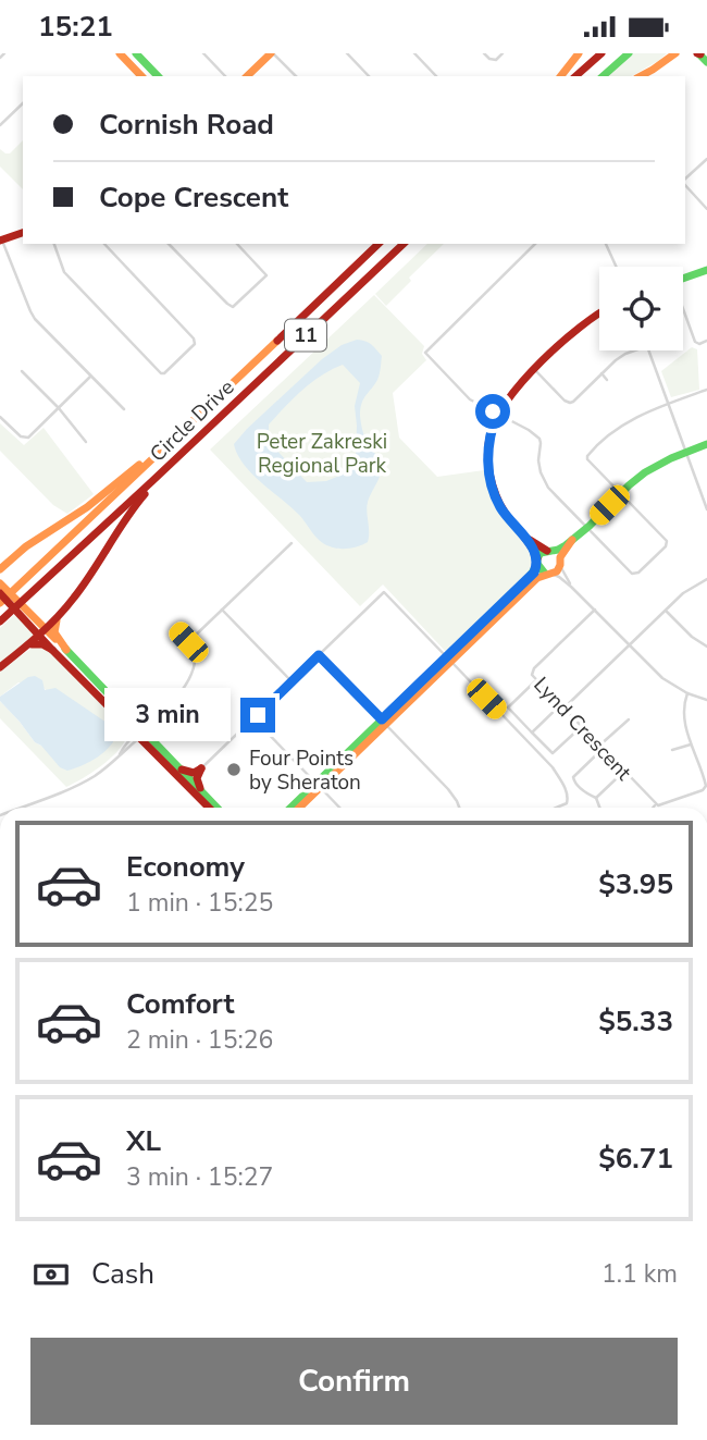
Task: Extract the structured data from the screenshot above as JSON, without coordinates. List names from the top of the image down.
{
  "streets": {
    "main road": ["11", "Circle Drive"],
    "street": ["Lynd Crescent"]
  },
  "parks": ["Peter Zakreski Regional Park"],
  "places": ["Four Points by Sheraton"],
  "page": {
    "status": "15:21",
    "banner": ["Cornish Road", "Cope Crescent"],
    "bubble": "3 min",
    "list": [
      {
        "name": "Economy",
        "note": "1 min · 15:25",
        "value": "$3.95"
      },
      {
        "name": "Comfort",
        "note": "2 min · 15:26",
        "value": "$5.33"
      },
      {
        "name": "XL",
        "note": "3 min · 15:27",
        "value": "$6.71"
      }
    ],
    "pay": ["Cash", "1.1 km"],
    "buttons": "Confirm"
  }
}
